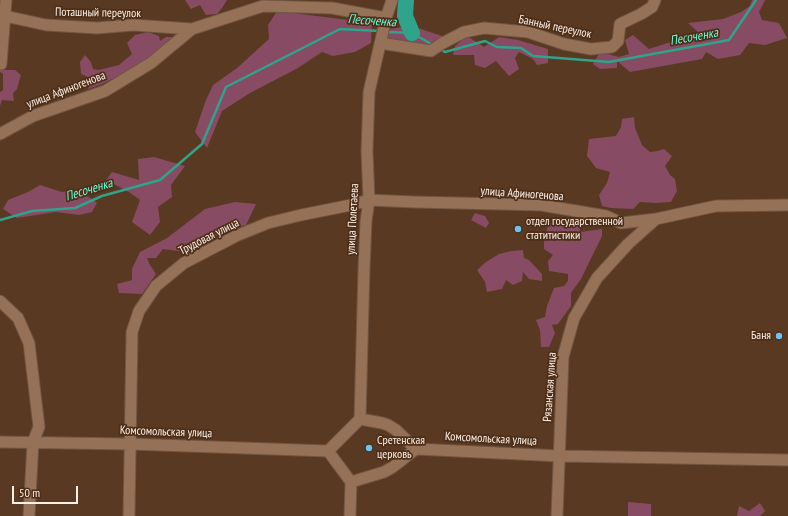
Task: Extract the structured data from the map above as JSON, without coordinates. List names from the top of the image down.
{
  "streets": {
    "street": [
      "Поташный переулок",
      "Банный переулок",
      "улица Афиногенова",
      "улица Полетаева",
      "Трудовая улица",
      "Рязанская улица",
      "Комсомольская улица"
    ]
  },
  "crossings": [
    ["Поташный переулок", "улица Афиногенова"],
    ["Банный переулок", "улица Полетаева"],
    ["улица Афиногенова", "улица Полетаева"],
    ["улица Афиногенова", "Трудовая улица"],
    ["улица Афиногенова", "Рязанская улица"],
    ["улица Полетаева", "Трудовая улица"],
    ["Трудовая улица", "Комсомольская улица"],
    ["Рязанская улица", "Комсомольская улица"]
  ],
  "water": ["Песоченка"],
  "places": ["отдел государственной статитистики", "Баня", "Сретенская церковь"],
  "scale_bar": "50 m"
}
